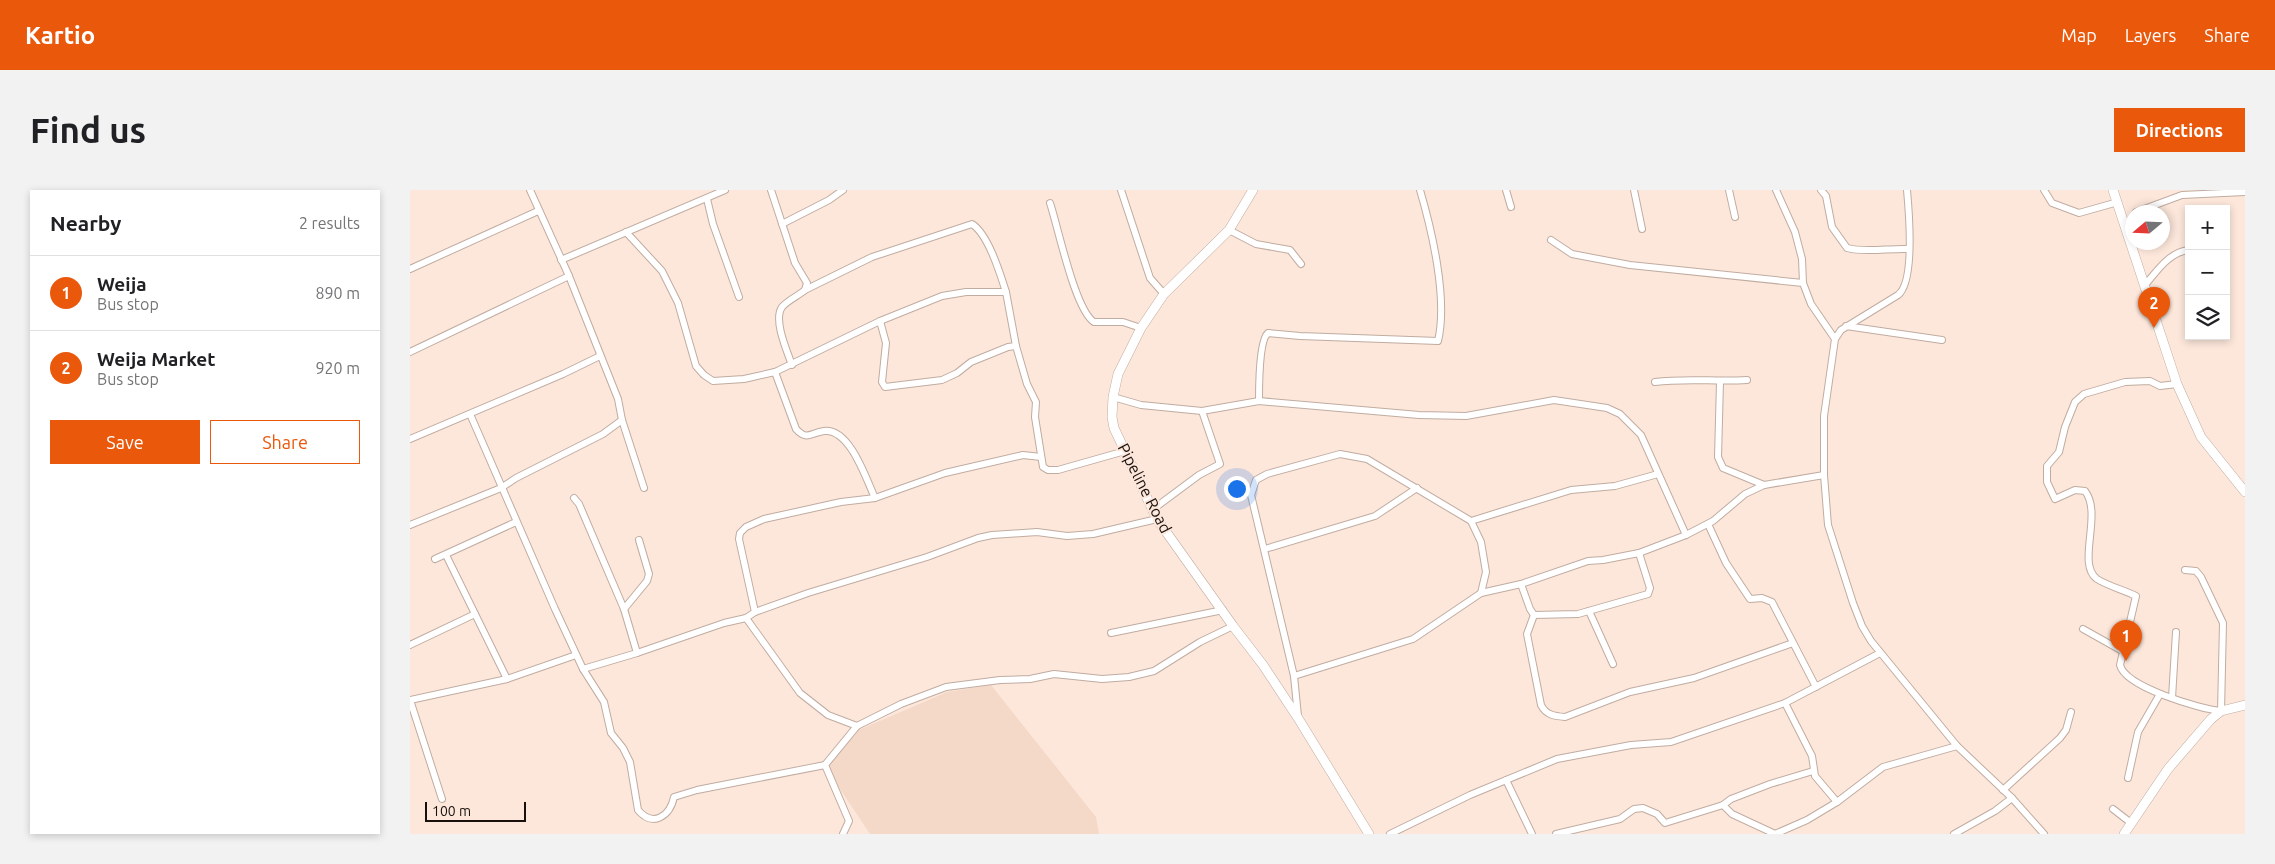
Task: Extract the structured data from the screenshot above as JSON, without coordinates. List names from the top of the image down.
{
  "streets": {
    "street": ["Pipeline Road"]
  },
  "scale_bar": "100 m",
  "north": "left",
  "page": {
    "header": "Kartio",
    "nav": ["Map", "Layers", "Share"],
    "buttons": [
      "Directions",
      ["Save", "Share"]
    ],
    "title": "Find us",
    "heading": ["Nearby", "2 results"],
    "map_buttons": ["+", "−"],
    "list": [
      {
        "mark": "1",
        "name": "Weija",
        "note": "Bus stop",
        "value": "890 m"
      },
      {
        "mark": "2",
        "name": "Weija Market",
        "note": "Bus stop",
        "value": "920 m"
      }
    ],
    "pins": ["2", "1"],
    "scale": "100 m"
  }
}
